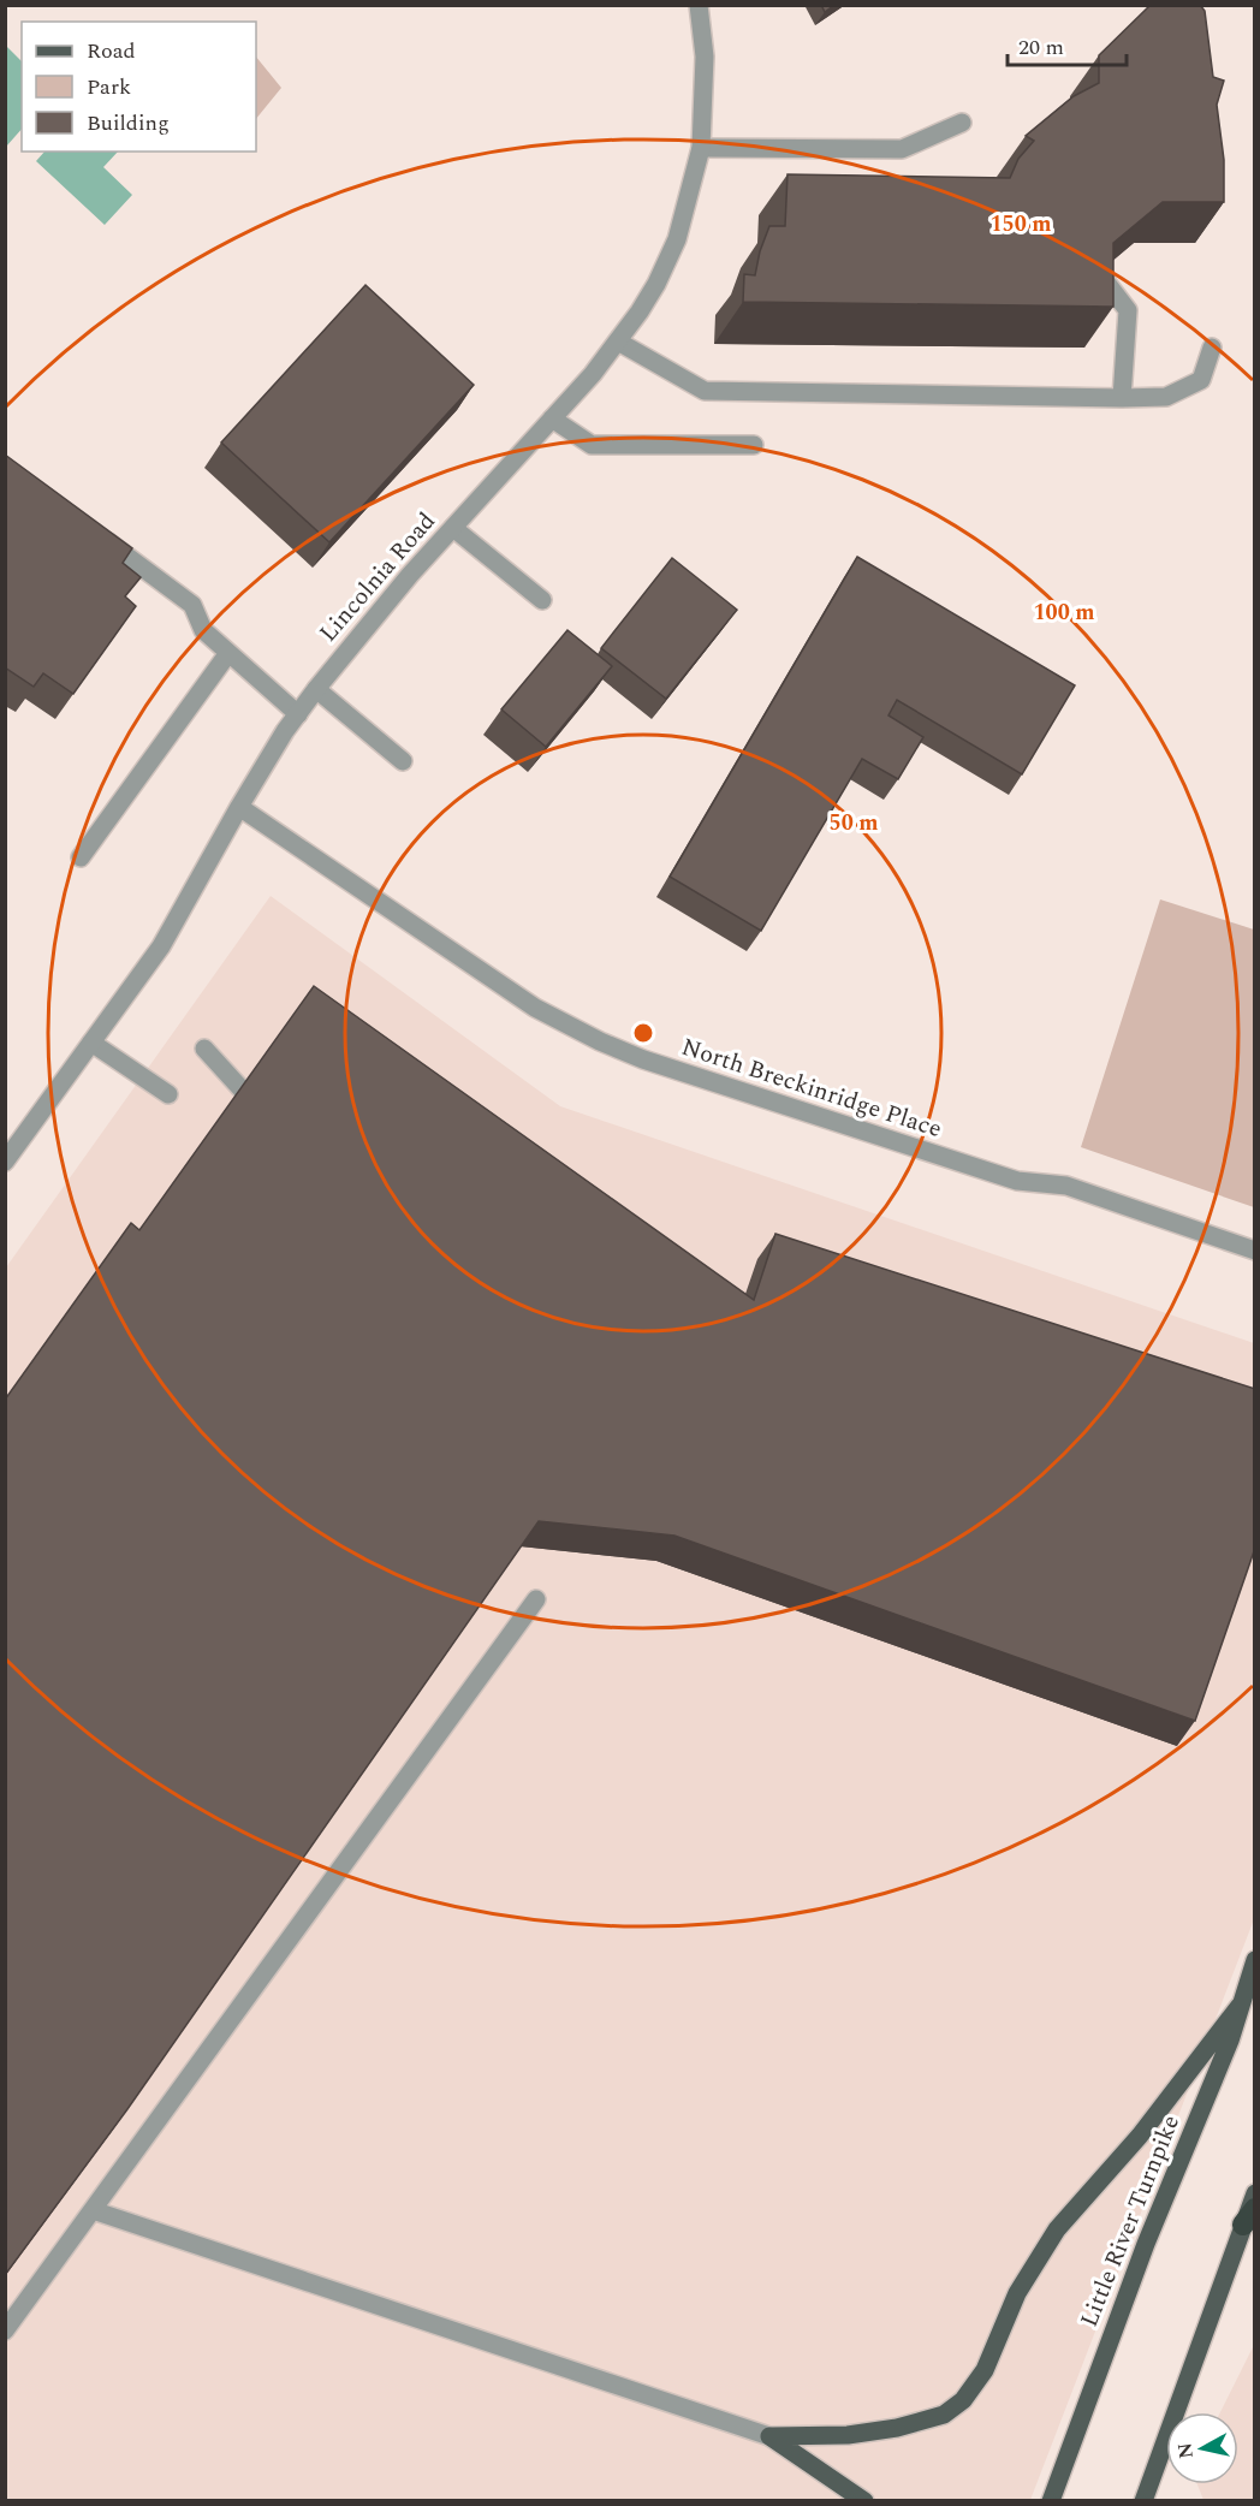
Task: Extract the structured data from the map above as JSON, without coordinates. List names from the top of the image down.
{
  "streets": {
    "main road": ["Little River Turnpike"],
    "street": ["Lincolnia Road", "North Breckinridge Place"]
  },
  "crossings": [
    ["Lincolnia Road", "North Breckinridge Place"]
  ],
  "legend": ["Road", "Park", "Building"],
  "scale_bar": "20 m",
  "north": "left",
  "rings": ["150 m", "100 m", "50 m"]
}
